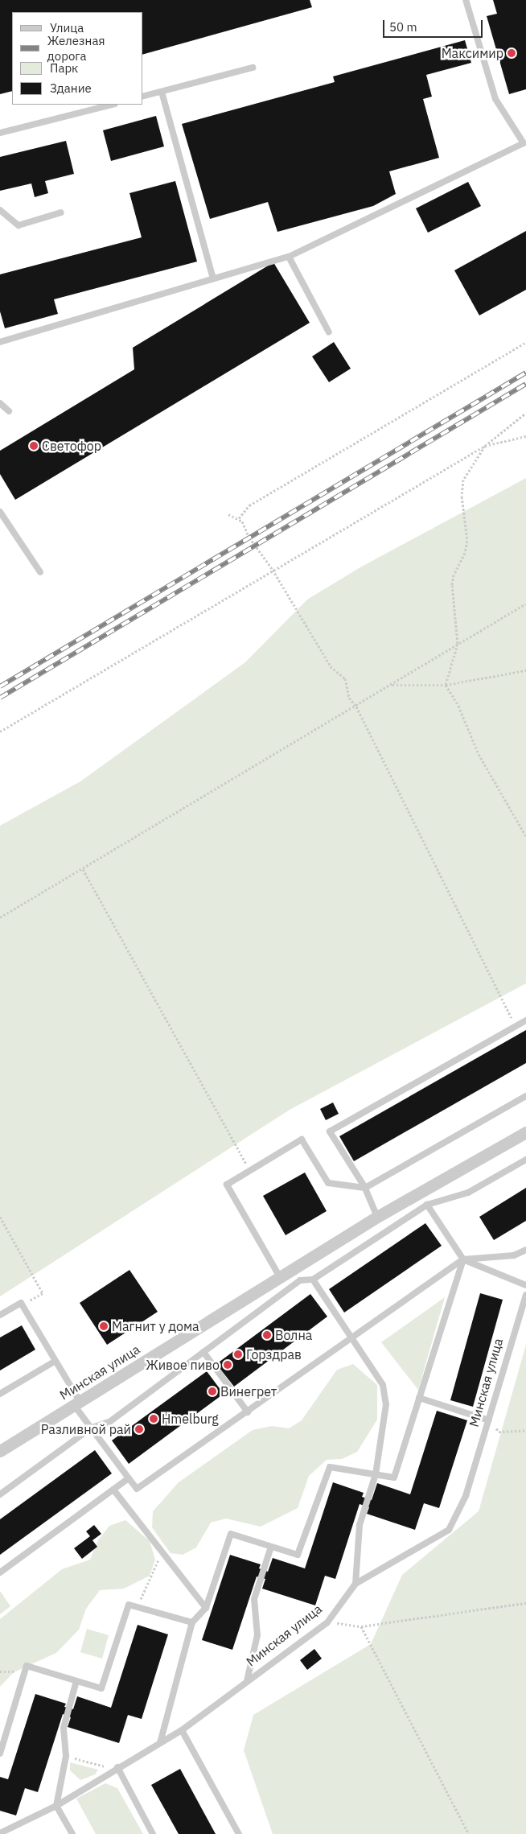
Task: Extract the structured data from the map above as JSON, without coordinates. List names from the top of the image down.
{
  "streets": {
    "street": ["Минская улица"]
  },
  "places": [
    "Максимир",
    "Светофор",
    "Магнит у дома",
    "Волна",
    "Горздрав",
    "Живое пиво",
    "Винегрет",
    "Hmelburg",
    "Разливной рай"
  ],
  "legend": [
    "Улица",
    "Железная дорога",
    "Парк",
    "Здание"
  ],
  "scale_bar": "50 m"
}
